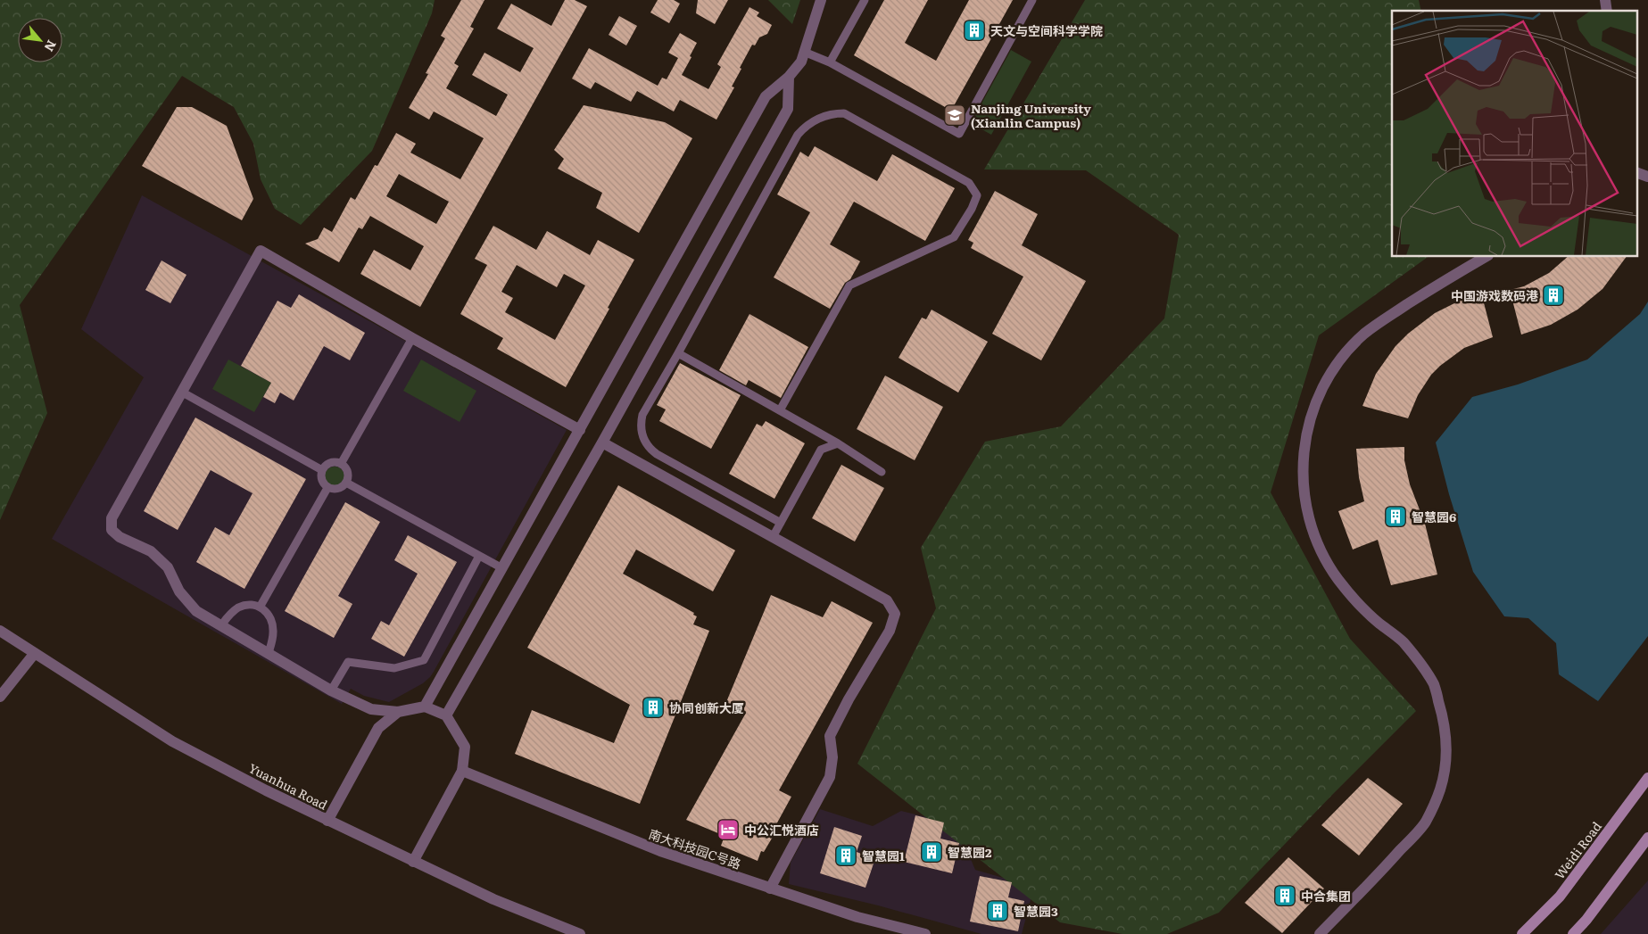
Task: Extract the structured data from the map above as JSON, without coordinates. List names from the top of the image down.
{
  "streets": {
    "main road": ["Weidi Road"],
    "street": ["Yuanhua Road", "南大科技园C号路"]
  },
  "places": {
    "building": [
      "天文与空间科学学院",
      "中国游戏数码港",
      "智慧园6",
      "协同创新大厦",
      "智慧园2",
      "智慧园1",
      "中合集团",
      "智慧园3"
    ],
    "school or university": ["Nanjing University (Xianlin Campus)"],
    "hotel": ["中公汇悦酒店"]
  },
  "north": "bottom right"
}
